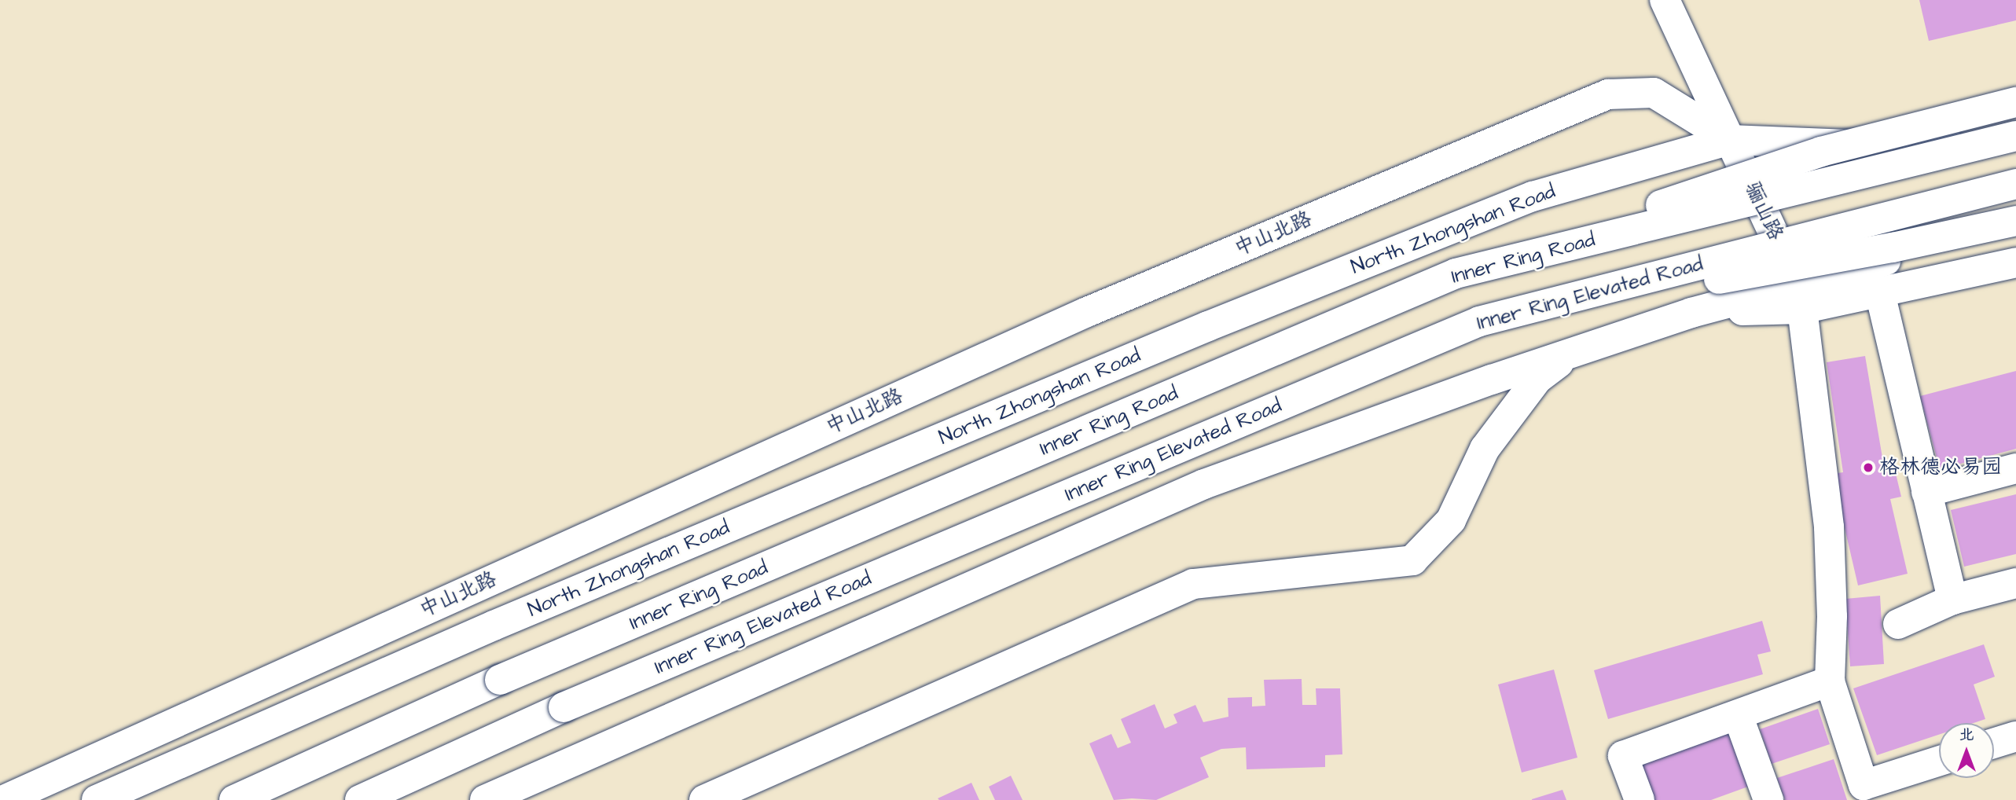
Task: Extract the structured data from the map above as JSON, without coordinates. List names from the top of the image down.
{
  "streets": {
    "main road": [
      "骊山路",
      "North Zhongshan Road",
      "中山北路",
      "Inner Ring Road",
      "Inner Ring Elevated Road"
    ]
  },
  "crossings": [
    ["骊山路", "North Zhongshan Road"],
    ["骊山路", "中山北路"],
    ["North Zhongshan Road", "中山北路"]
  ],
  "places": ["格林德必易园"],
  "north": "top"
}
